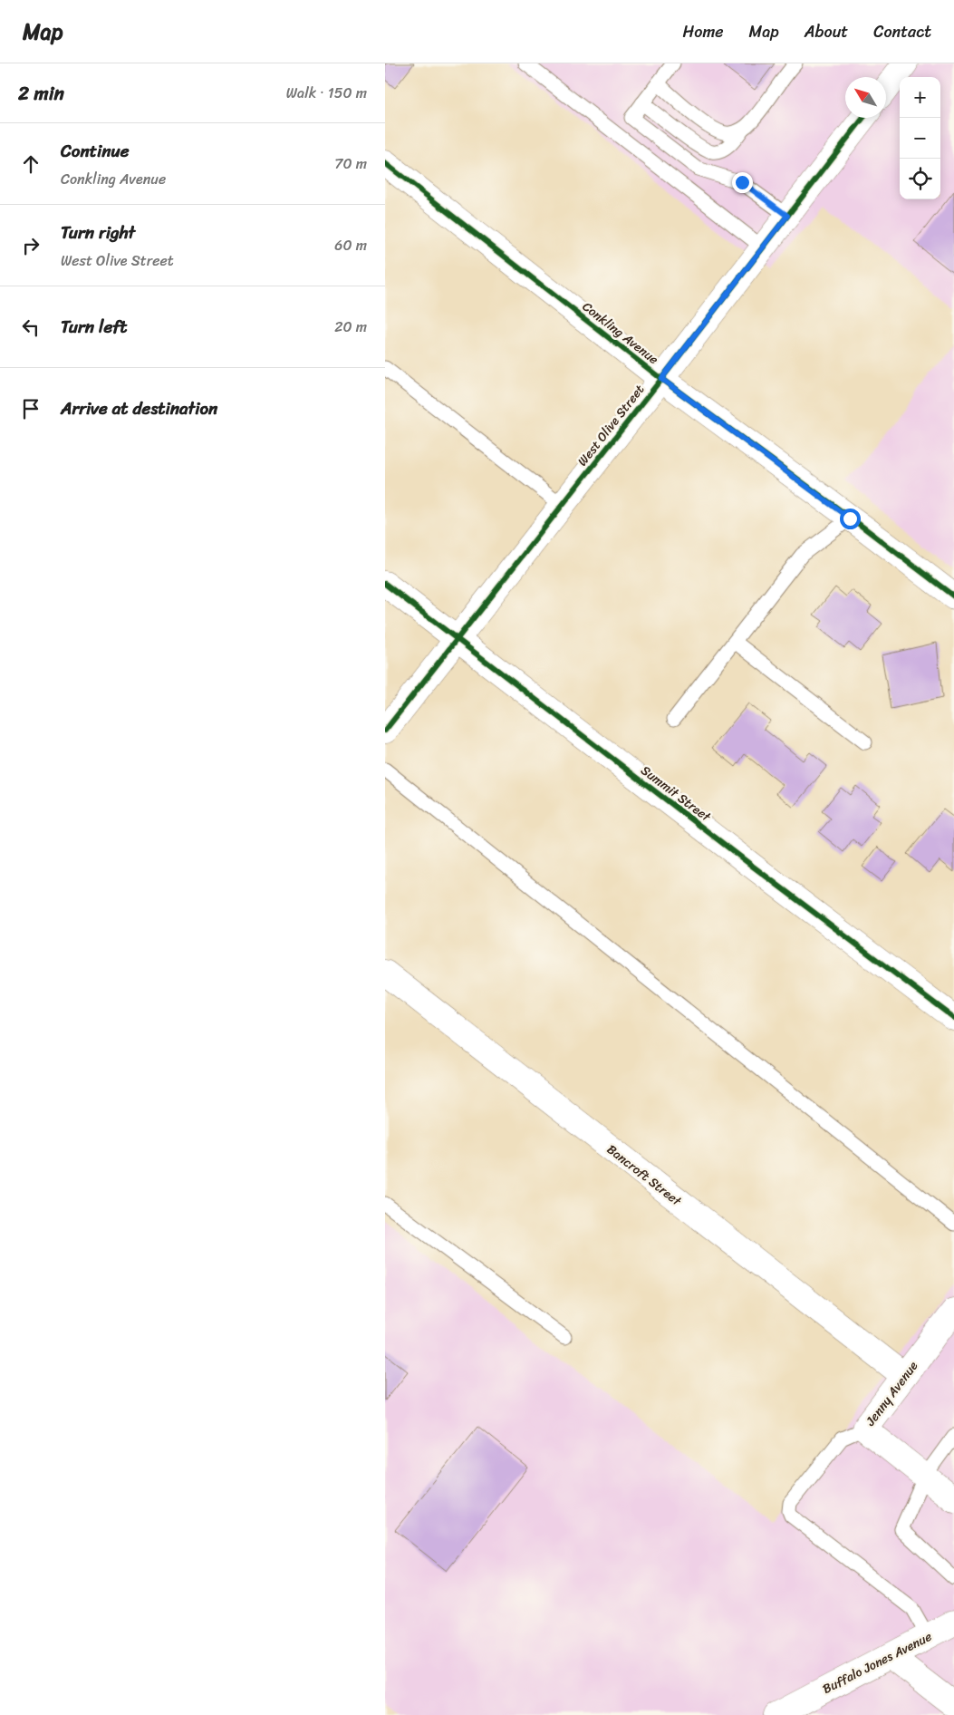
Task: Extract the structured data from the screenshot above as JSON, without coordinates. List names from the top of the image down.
{
  "streets": {
    "street": [
      "Conkling Avenue",
      "West Olive Street",
      "Summit Street",
      "Bancroft Street",
      "Jenny Avenue",
      "Buffalo Jones Avenue"
    ]
  },
  "crossings": [
    ["Conkling Avenue", "West Olive Street"],
    ["West Olive Street", "Summit Street"],
    ["Bancroft Street", "Jenny Avenue"]
  ],
  "north": "top left",
  "page": {
    "header": "Map",
    "nav": [
      "Home",
      "Map",
      "About",
      "Contact"
    ],
    "heading": ["2 min", "Walk · 150 m"],
    "map_buttons": ["+", "−"],
    "list": [
      ["Continue", "Conkling Avenue", "70 m"],
      ["Turn right", "West Olive Street", "60 m"],
      ["Turn left", "20 m"],
      "Arrive at destination"
    ]
  }
}
